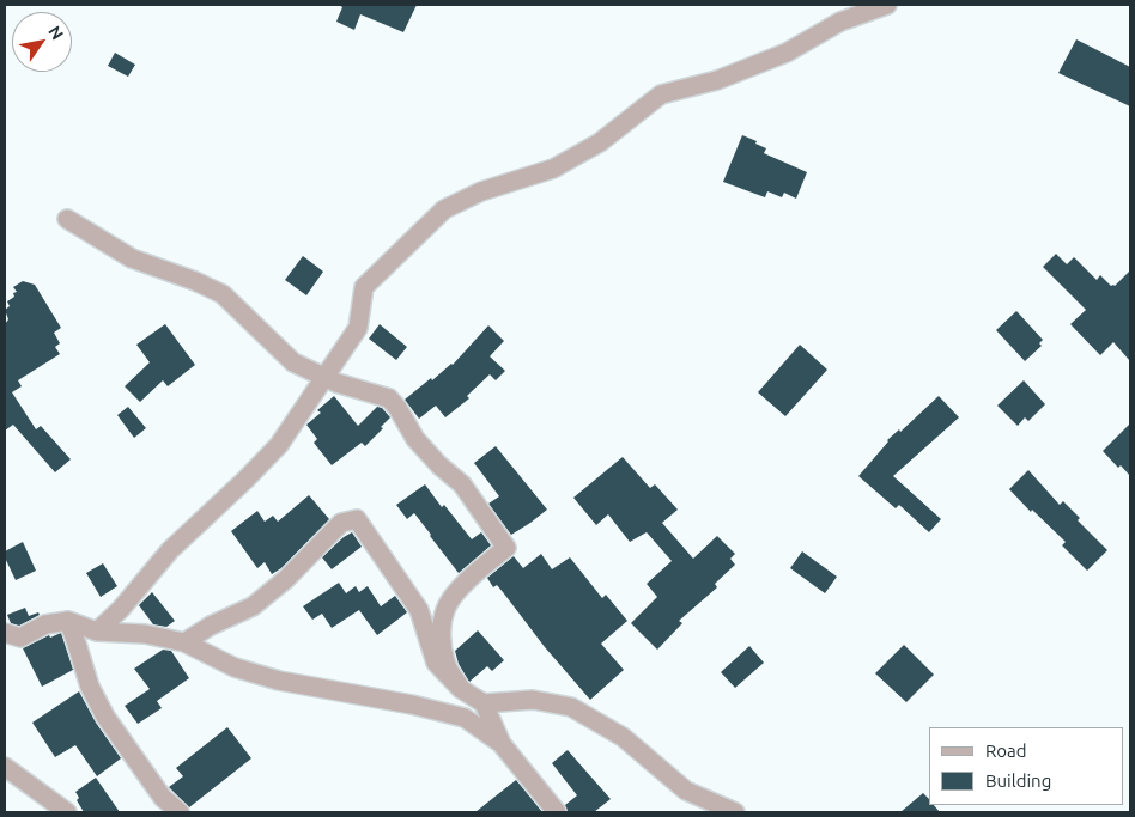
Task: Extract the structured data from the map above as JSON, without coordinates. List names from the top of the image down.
{
  "legend": ["Road", "Building"],
  "north": "top right"
}
